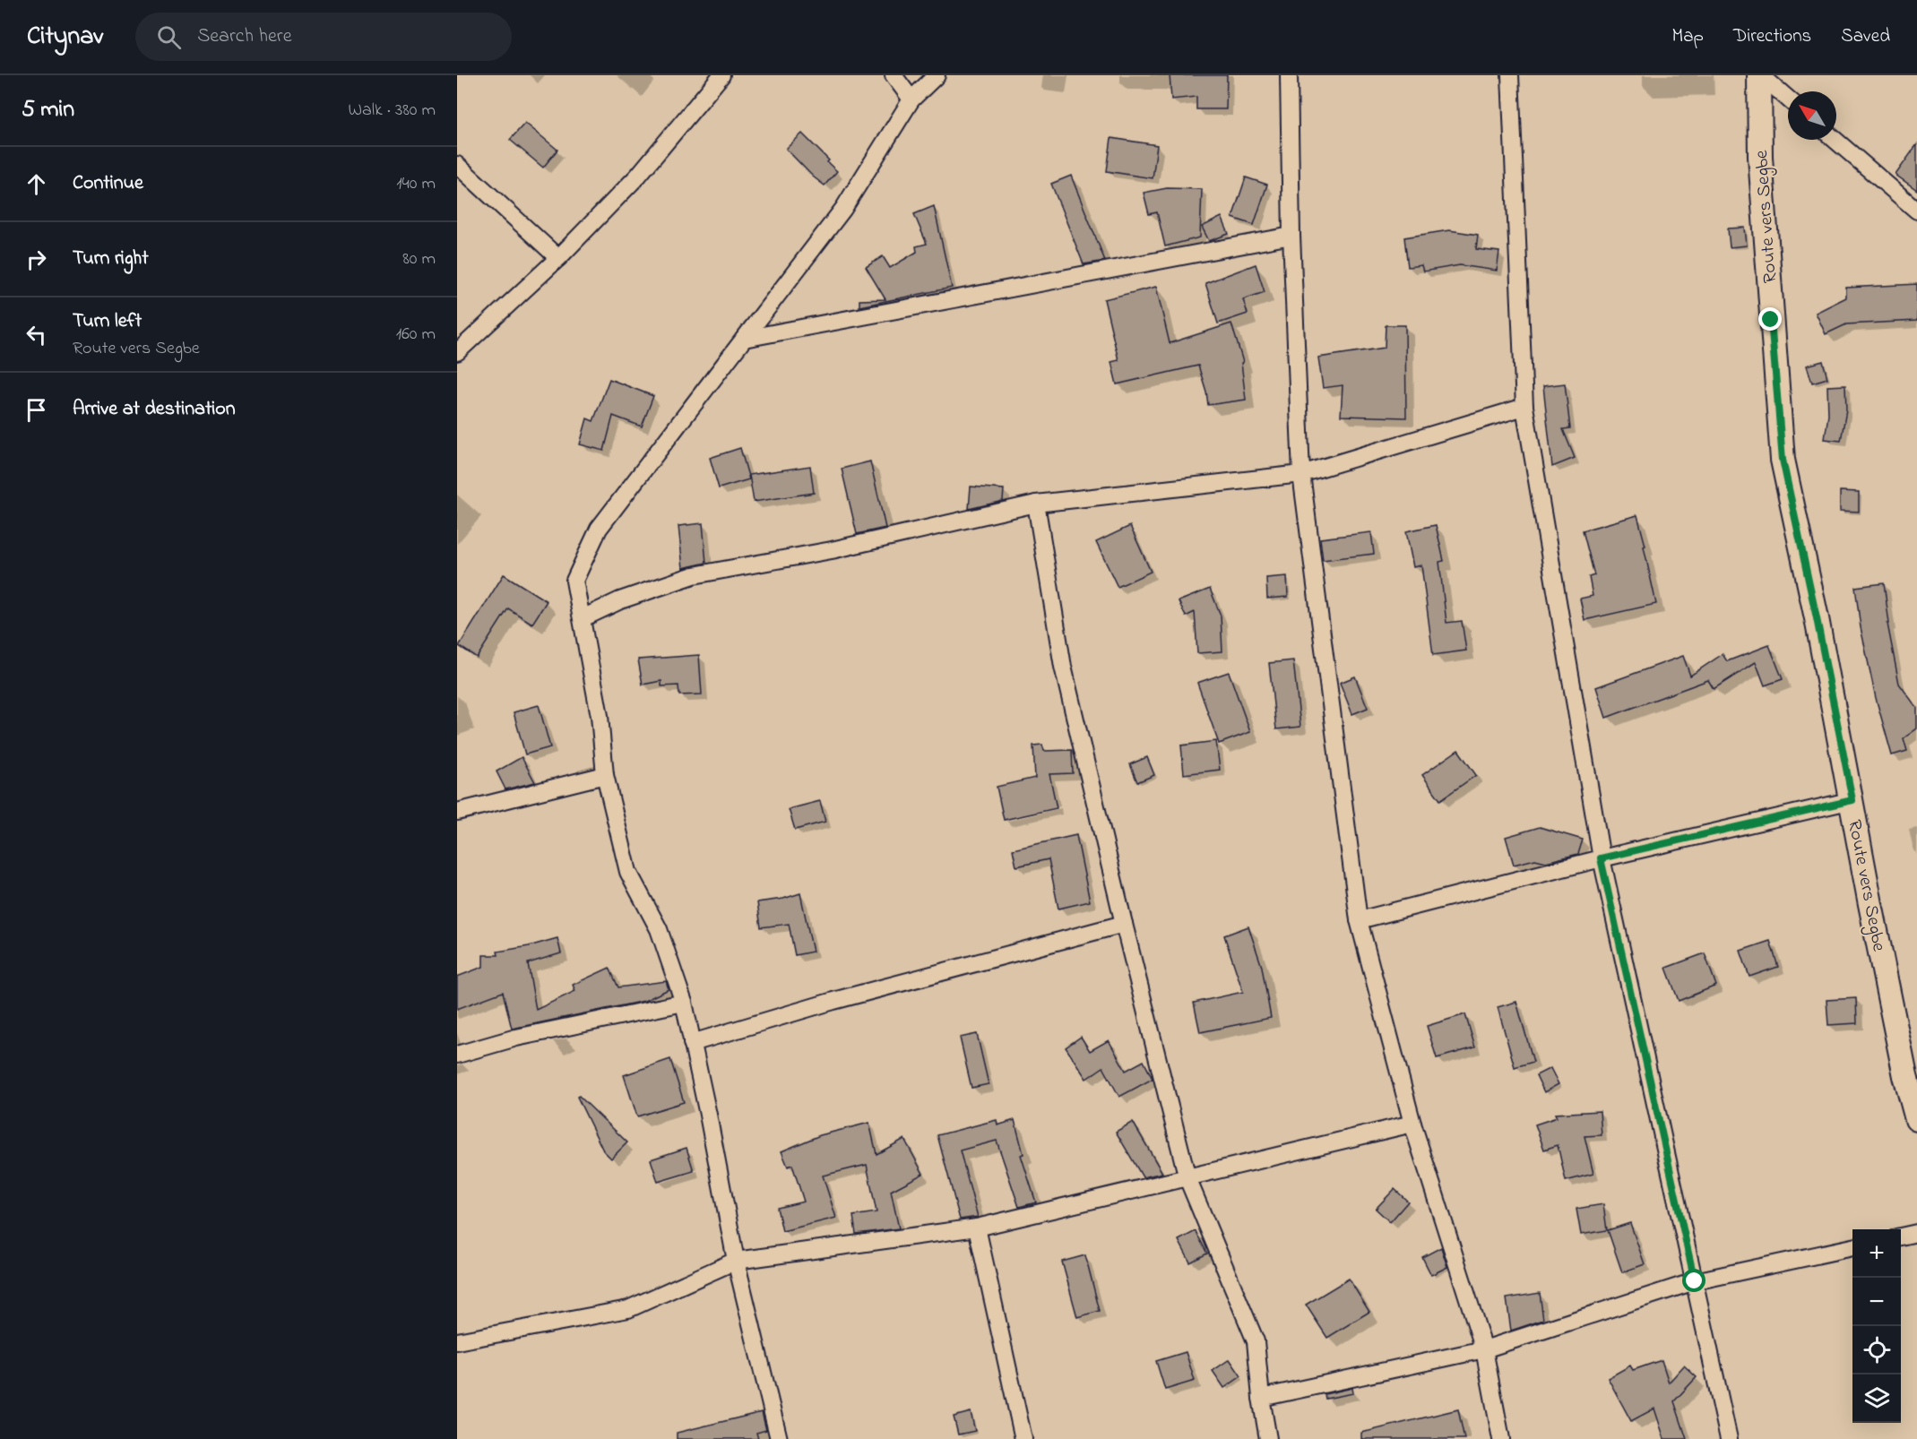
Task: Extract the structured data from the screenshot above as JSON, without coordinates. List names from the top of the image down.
{
  "streets": {
    "main road": ["Route vers Segbe"]
  },
  "north": "top left",
  "page": {
    "header": "Citynav",
    "search": "Search here",
    "nav": ["Map", "Directions", "Saved"],
    "heading": ["5 min", "Walk · 380 m"],
    "list": [
      ["Continue", "140 m"],
      ["Turn right", "80 m"],
      ["Turn left", "Route vers Segbe", "160 m"],
      "Arrive at destination"
    ],
    "map_buttons": ["+", "−"]
  }
}
